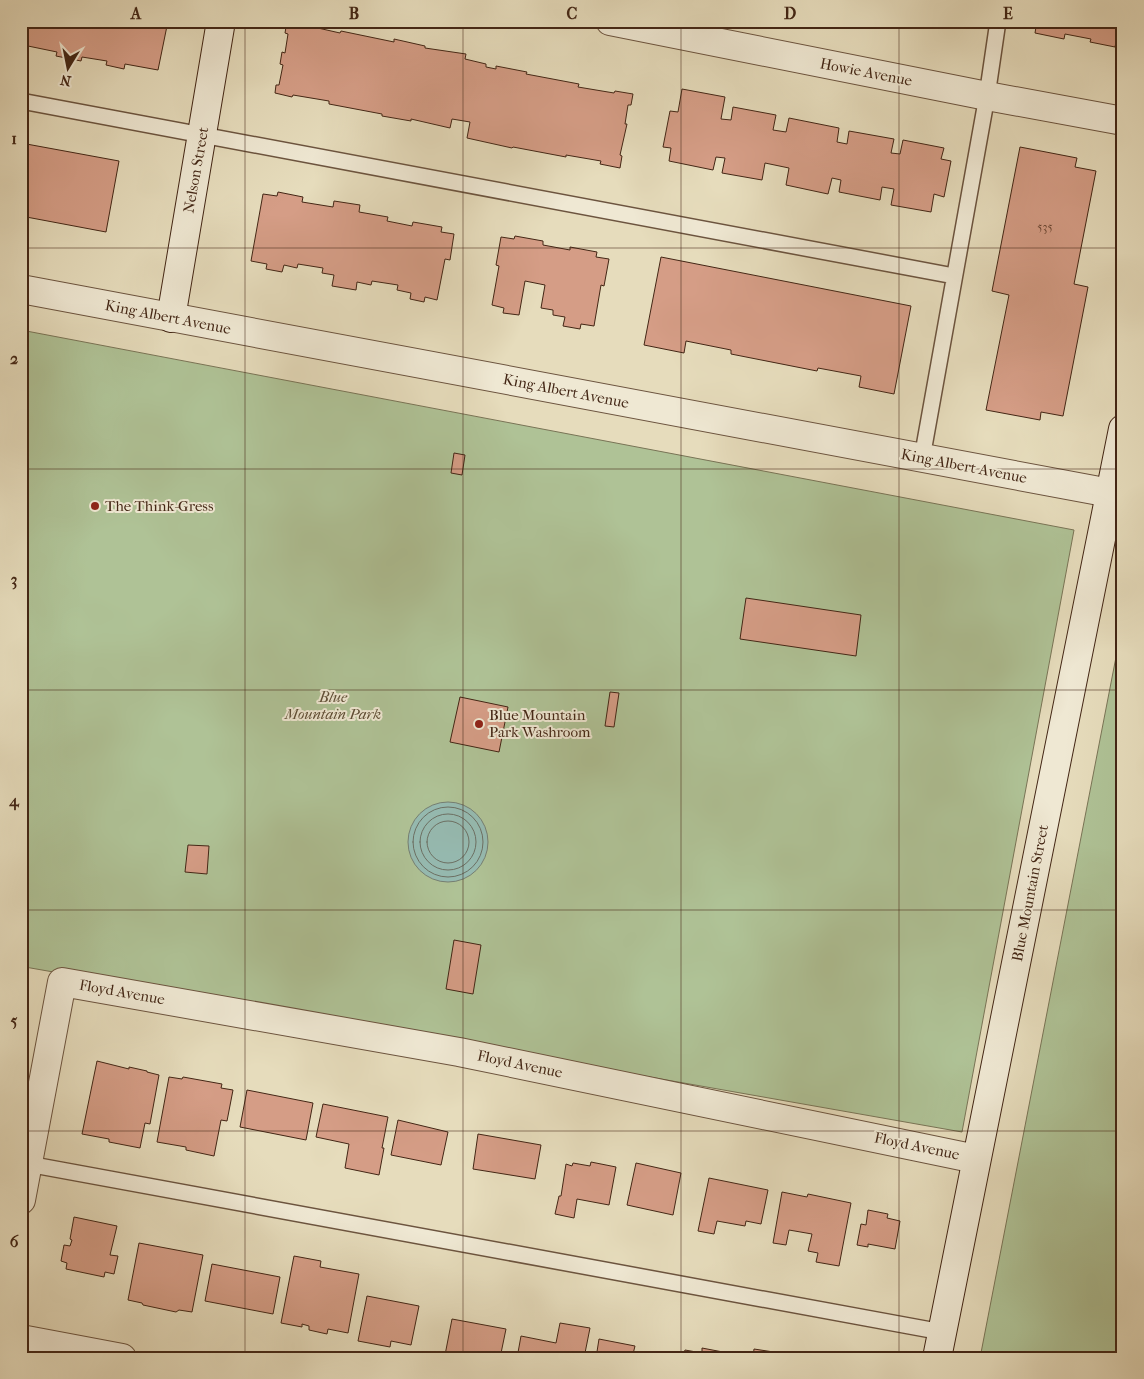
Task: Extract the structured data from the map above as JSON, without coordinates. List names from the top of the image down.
{
  "streets": {
    "street": [
      "Howie Avenue",
      "Nelson Street",
      "King Albert Avenue",
      "Blue Mountain Street",
      "Floyd Avenue"
    ]
  },
  "crossings": [
    ["Nelson Street", "King Albert Avenue"],
    ["King Albert Avenue", "Blue Mountain Street"],
    ["Blue Mountain Street", "Floyd Avenue"]
  ],
  "parks": ["Blue Mountain Park"],
  "places": ["The Think-Gress", "Blue Mountain Park Washroom"],
  "house_numbers": ["535"],
  "north": "bottom",
  "grid": {
    "columns": [
      "A",
      "B",
      "C",
      "D",
      "E"
    ],
    "rows": [
      "1",
      "2",
      "3",
      "4",
      "5",
      "6"
    ]
  }
}
